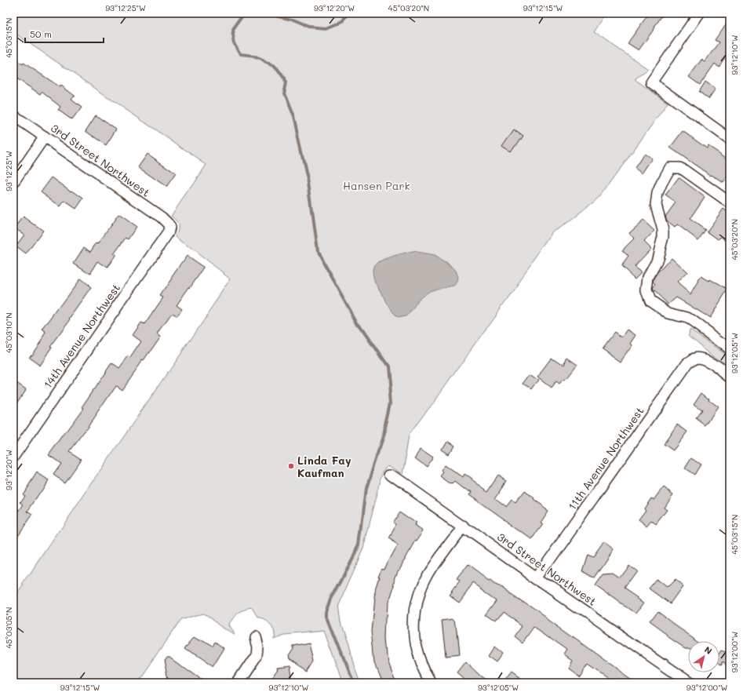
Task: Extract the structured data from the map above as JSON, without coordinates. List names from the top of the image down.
{
  "streets": {
    "street": ["3rd Street Northwest", "14th Avenue Northwest", "11th Avenue Northwest"]
  },
  "crossings": [
    ["3rd Street Northwest", "14th Avenue Northwest"],
    ["3rd Street Northwest", "11th Avenue Northwest"]
  ],
  "parks": ["Hansen Park"],
  "places": ["Linda Fay Kaufman"],
  "scale_bar": "50 m",
  "north": "top right",
  "coordinates": [
    "93°12'25\"W",
    "93°12'20\"W",
    "45°03'20\"N",
    "93°12'15\"W",
    "45°03'15\"N",
    "93°12'10\"W",
    "45°03'10\"N",
    "93°12'05\"W",
    "45°03'05\"N",
    "93°12'00\"W"
  ]
}
